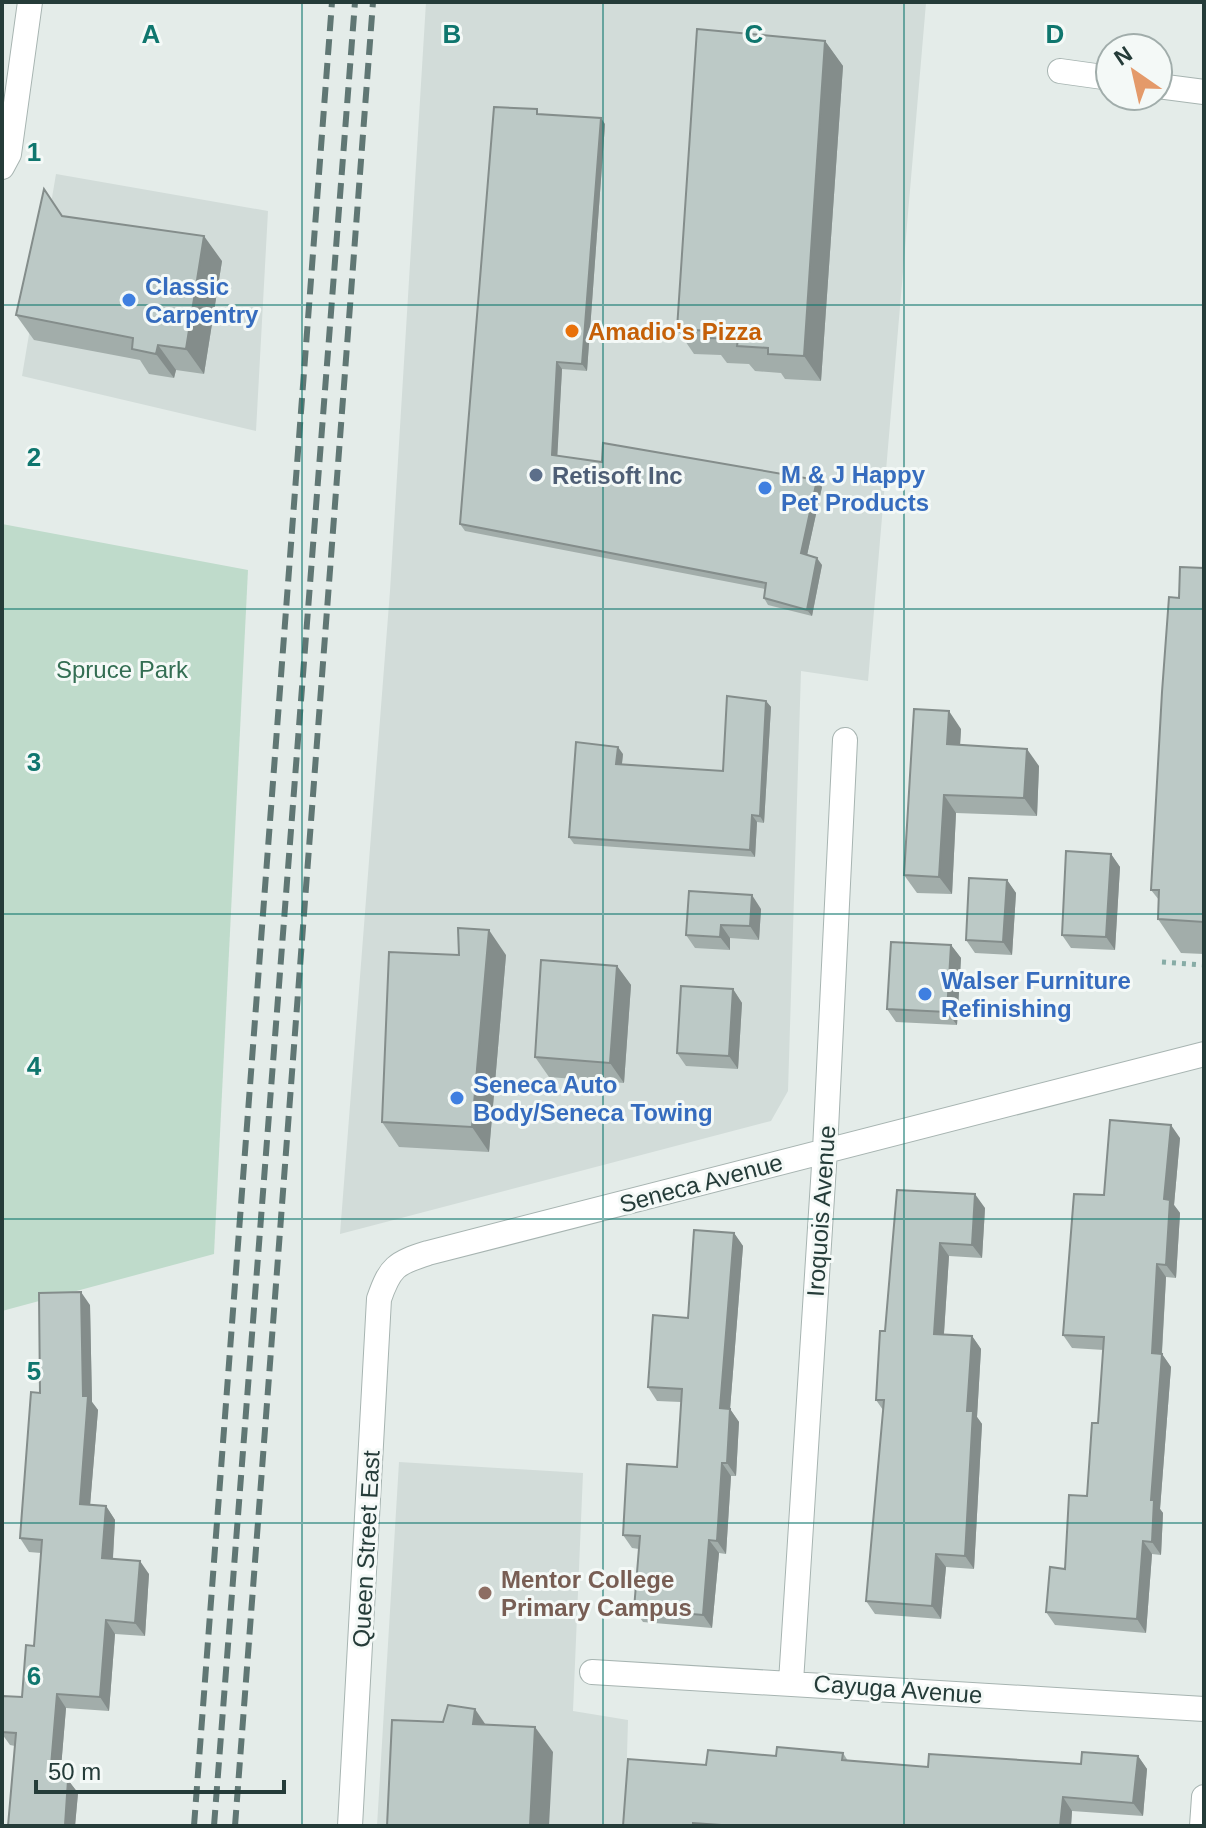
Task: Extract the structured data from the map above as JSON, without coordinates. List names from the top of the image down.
{
  "streets": {
    "street": [
      "Seneca Avenue",
      "Iroquois Avenue",
      "Queen Street East",
      "Cayuga Avenue"
    ]
  },
  "crossings": [
    ["Seneca Avenue", "Iroquois Avenue"],
    ["Seneca Avenue", "Queen Street East"],
    ["Iroquois Avenue", "Cayuga Avenue"]
  ],
  "parks": ["Spruce Park"],
  "places": [
    "Classic Carpentry",
    "Amadio's Pizza",
    "Retisoft Inc",
    "M & J Happy Pet Products",
    "Walser Furniture Refinishing",
    "Seneca Auto Body/Seneca Towing",
    "Mentor College Primary Campus"
  ],
  "scale_bar": "50 m",
  "north": "top left",
  "grid": {
    "columns": [
      "A",
      "B",
      "C",
      "D"
    ],
    "rows": [
      "1",
      "2",
      "3",
      "4",
      "5",
      "6"
    ]
  }
}
